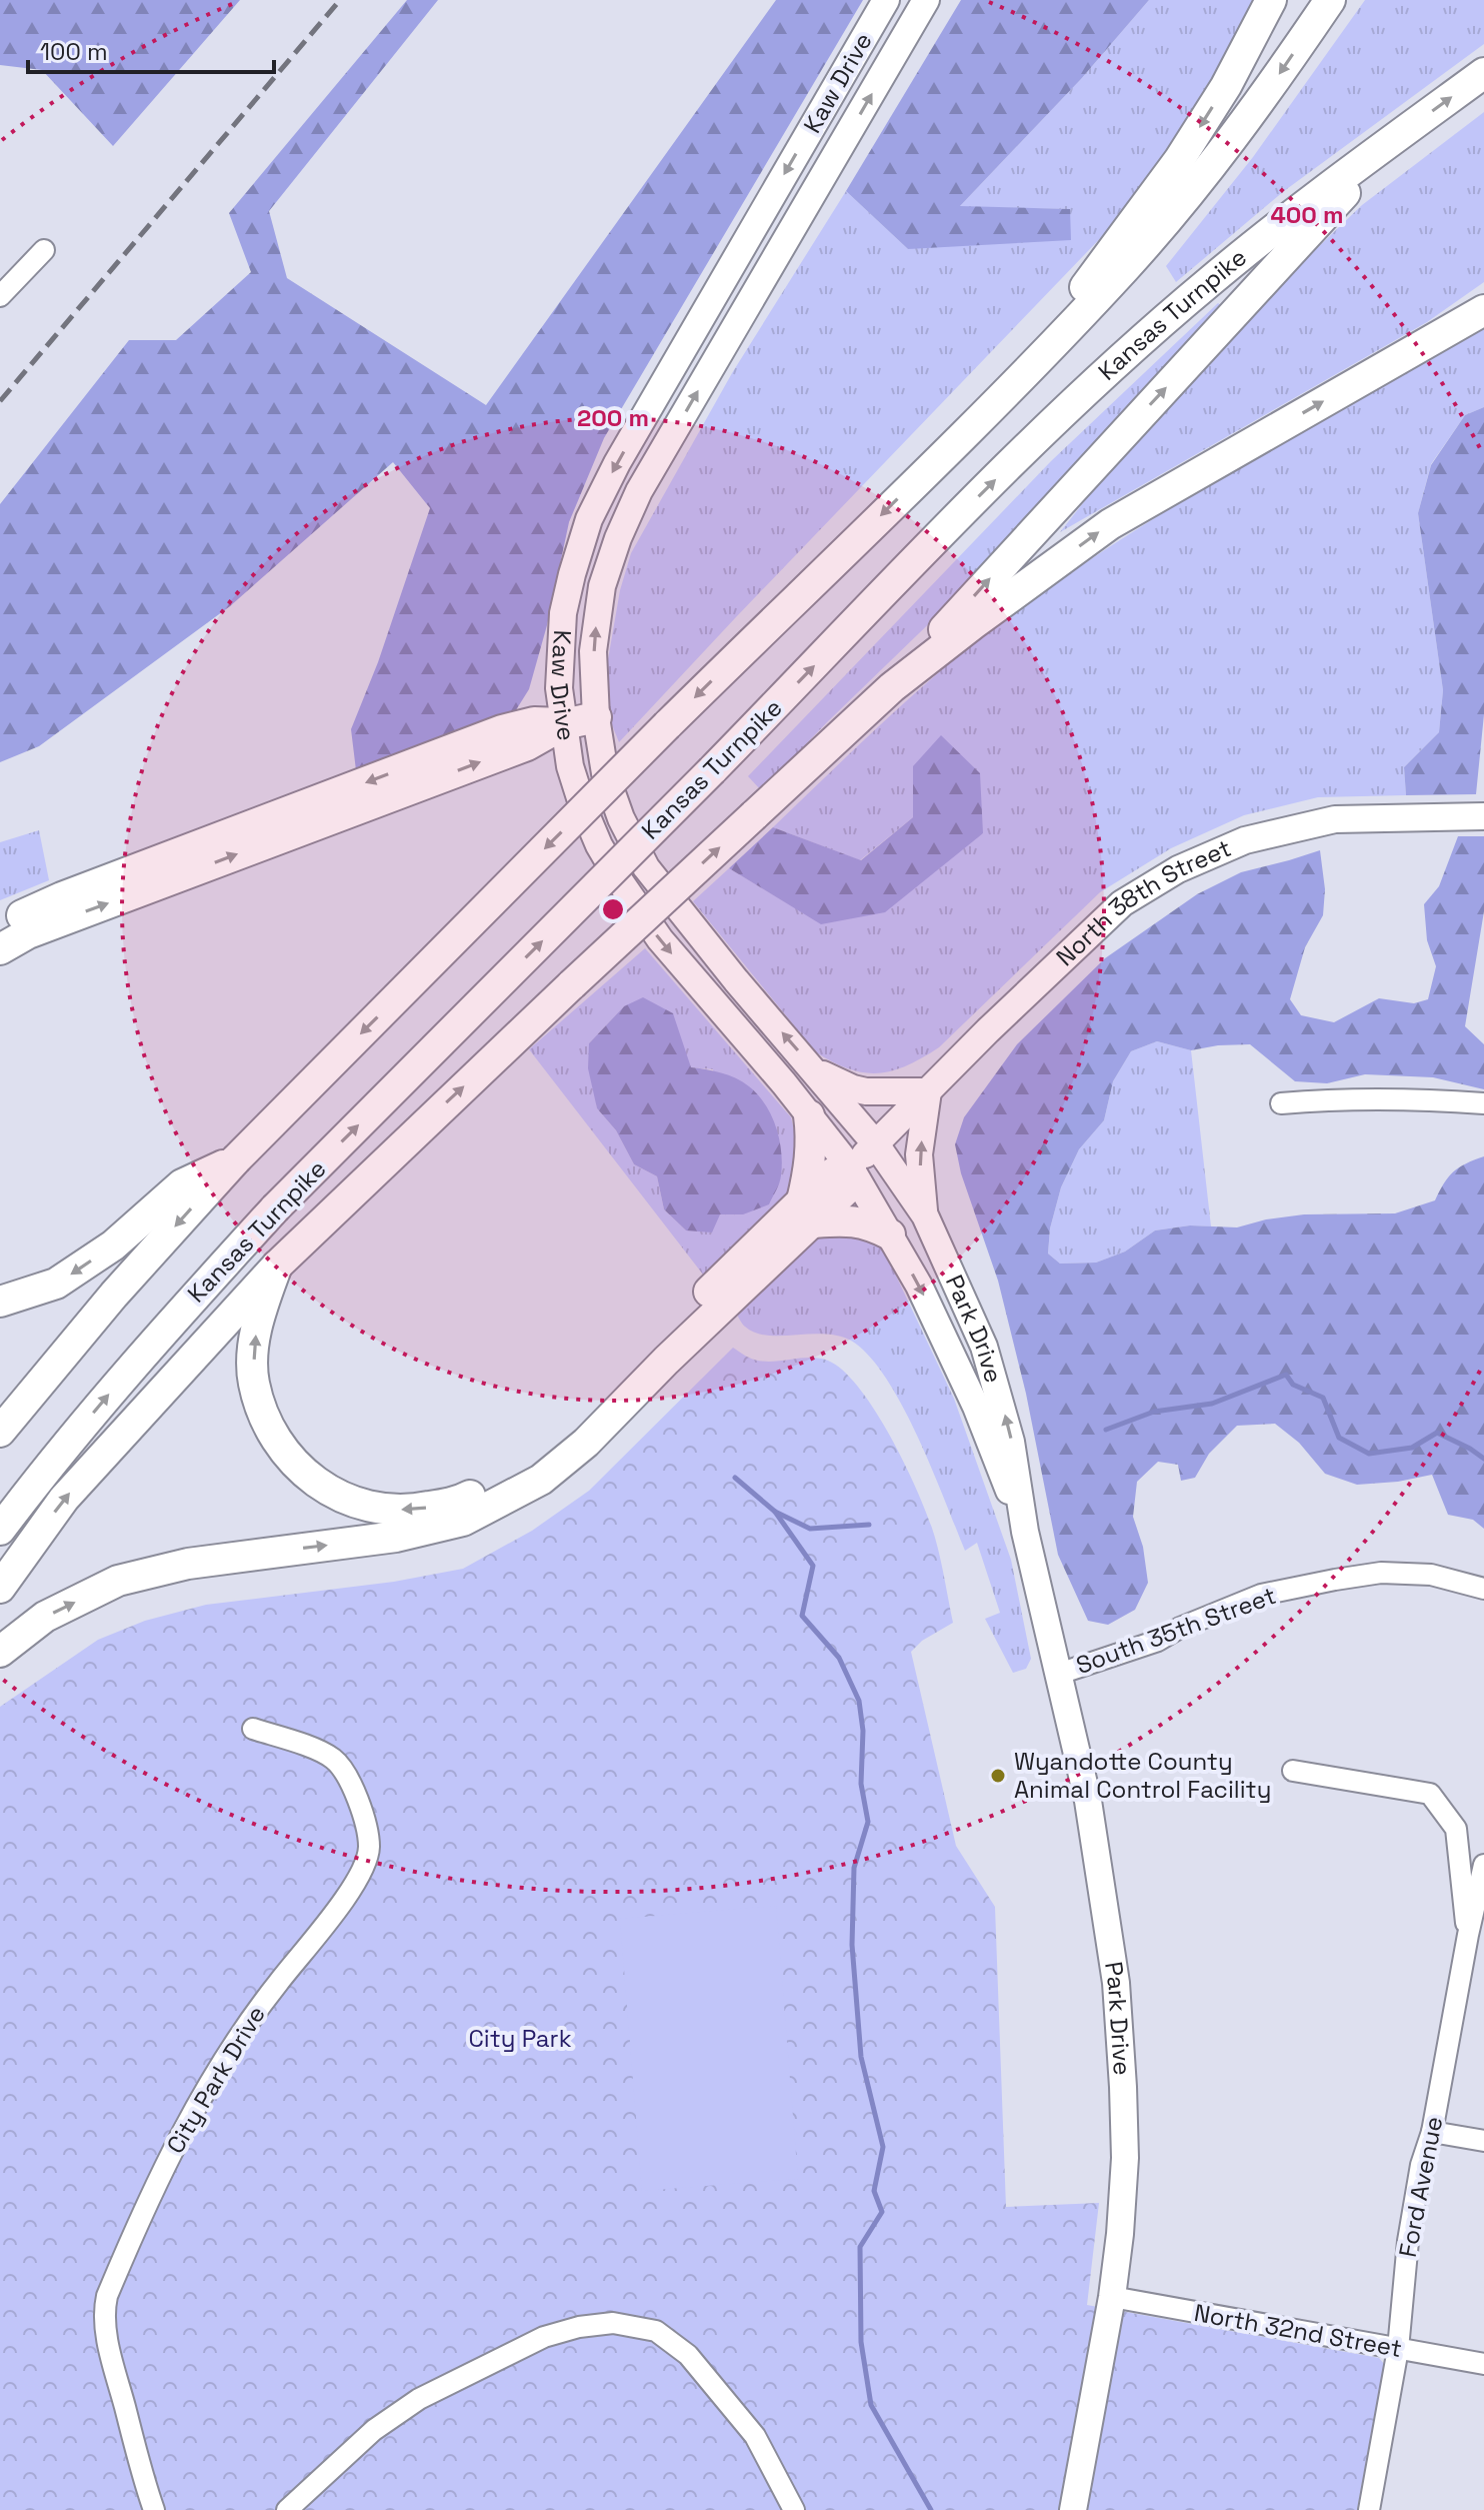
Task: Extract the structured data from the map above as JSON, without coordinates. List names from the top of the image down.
{
  "streets": {
    "highway": ["Kansas Turnpike"],
    "main road": ["Kaw Drive", "North 38th Street", "Park Drive"],
    "street": [
      "South 35th Street",
      "City Park Drive",
      "Ford Avenue",
      "North 32nd Street"
    ]
  },
  "crossings": [
    ["Kaw Drive", "North 38th Street"],
    ["Kaw Drive", "Park Drive"],
    ["North 38th Street", "Park Drive"],
    ["Park Drive", "South 35th Street"],
    ["Park Drive", "North 32nd Street"],
    ["Ford Avenue", "North 32nd Street"]
  ],
  "parks": ["City Park"],
  "places": ["Wyandotte County Animal Control Facility"],
  "scale_bar": "100 m",
  "rings": ["400 m", "200 m"]
}
